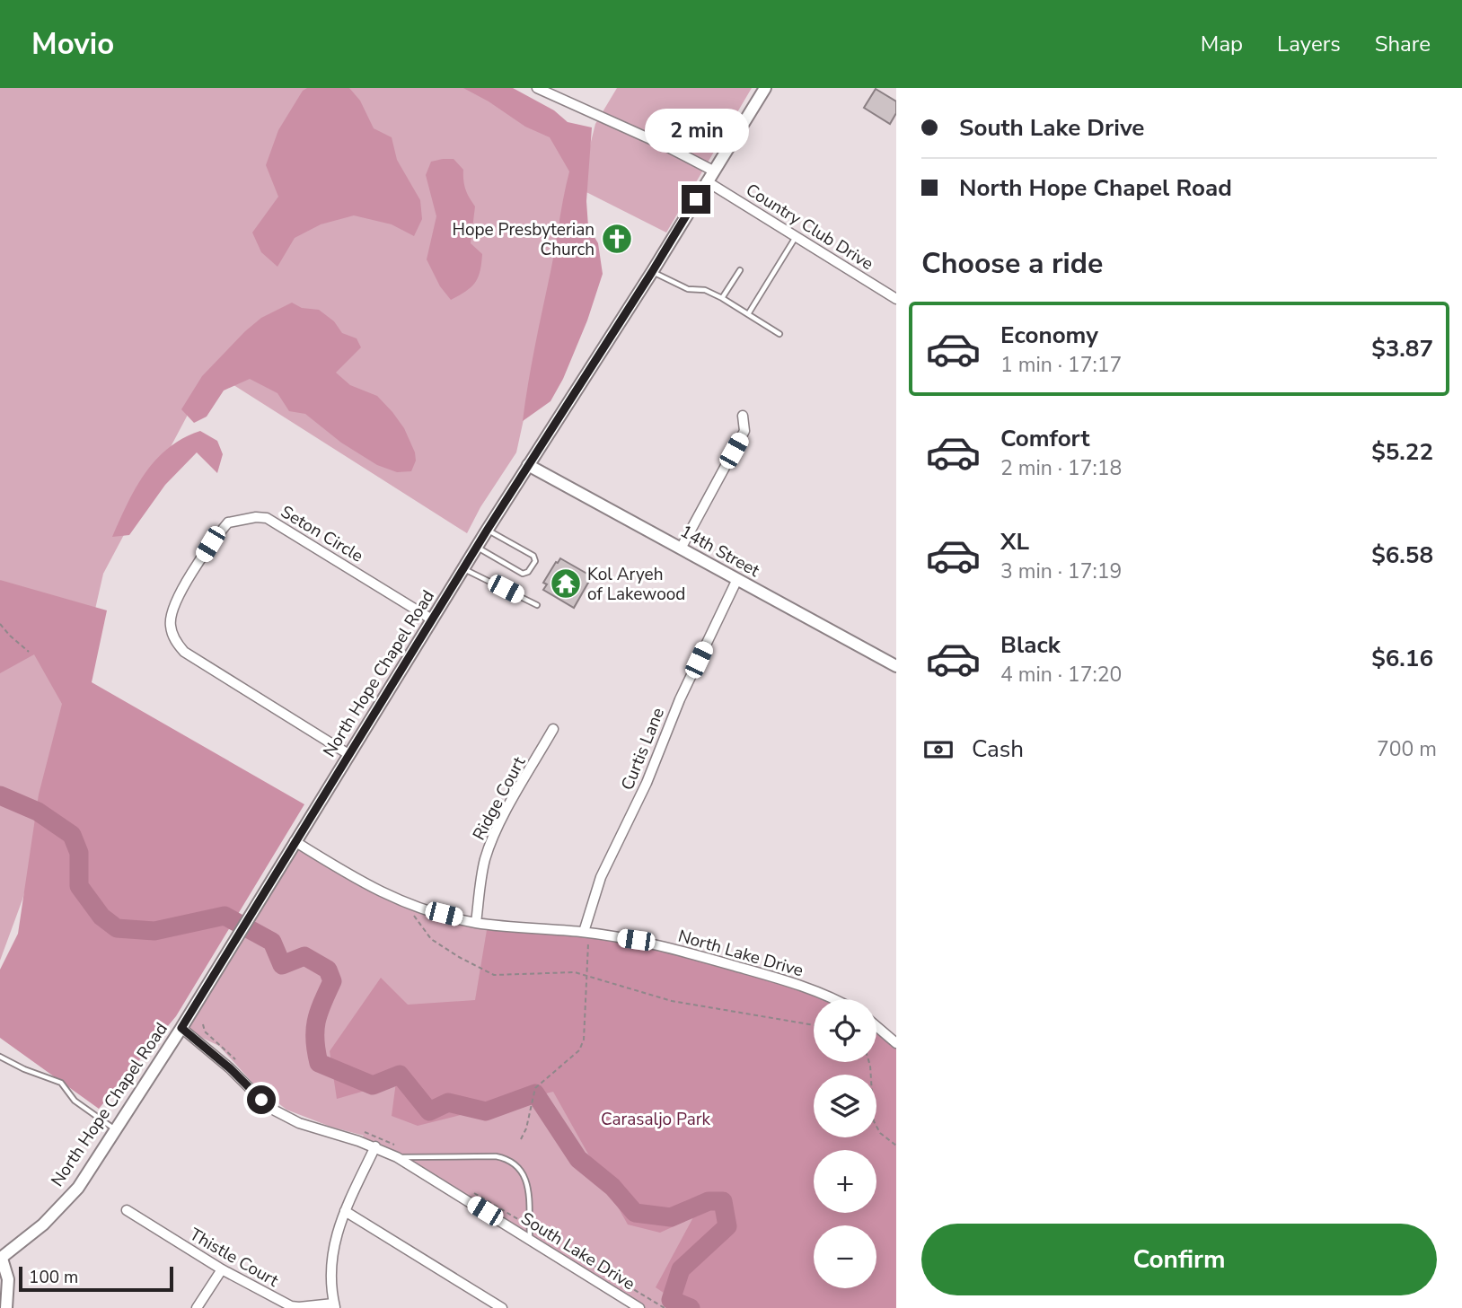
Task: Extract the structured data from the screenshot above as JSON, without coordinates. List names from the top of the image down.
{
  "streets": {
    "main road": ["14th Street", "North Hope Chapel Road"],
    "street": [
      "Country Club Drive",
      "Seton Circle",
      "Curtis Lane",
      "Ridge Court",
      "North Lake Drive",
      "South Lake Drive",
      "Thistle Court"
    ]
  },
  "crossings": [
    ["Country Club Drive", "North Hope Chapel Road"],
    ["Seton Circle", "North Hope Chapel Road"],
    ["14th Street", "North Hope Chapel Road"],
    ["14th Street", "Curtis Lane"],
    ["North Hope Chapel Road", "North Lake Drive"],
    ["North Hope Chapel Road", "South Lake Drive"],
    ["Curtis Lane", "North Lake Drive"],
    ["Ridge Court", "North Lake Drive"]
  ],
  "parks": ["Carasaljo Park"],
  "places": {
    "church": ["Hope Presbyterian Church"],
    "temple": ["Kol Aryeh of Lakewood"]
  },
  "scale_bar": "100 m",
  "page": {
    "header": "Movio",
    "nav": ["Map", "Layers", "Share"],
    "banner": ["South Lake Drive", "North Hope Chapel Road"],
    "bubble": "2 min",
    "heading": "Choose a ride",
    "list": [
      {
        "name": "Economy",
        "note": "1 min · 17:17",
        "value": "$3.87"
      },
      {
        "name": "Comfort",
        "note": "2 min · 17:18",
        "value": "$5.22"
      },
      {
        "name": "XL",
        "note": "3 min · 17:19",
        "value": "$6.58"
      },
      {
        "name": "Black",
        "note": "4 min · 17:20",
        "value": "$6.16"
      }
    ],
    "pay": ["Cash", "700 m"],
    "map_buttons": ["+", "−"],
    "buttons": "Confirm",
    "scale": "100 m"
  }
}
